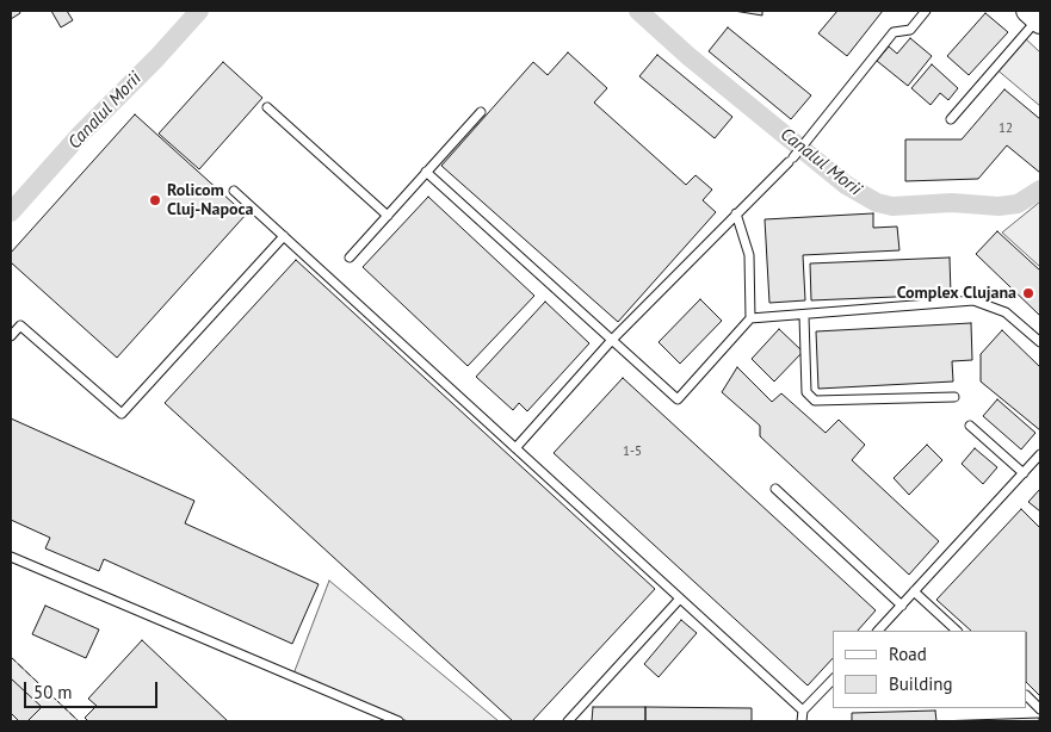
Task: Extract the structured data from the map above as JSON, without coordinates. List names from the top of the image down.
{
  "water": ["Canalul Morii"],
  "places": ["Rolicom Cluj-Napoca", "Complex Clujana"],
  "house_numbers": ["12", "1-5"],
  "legend": ["Road", "Building"],
  "scale_bar": "50 m"
}
